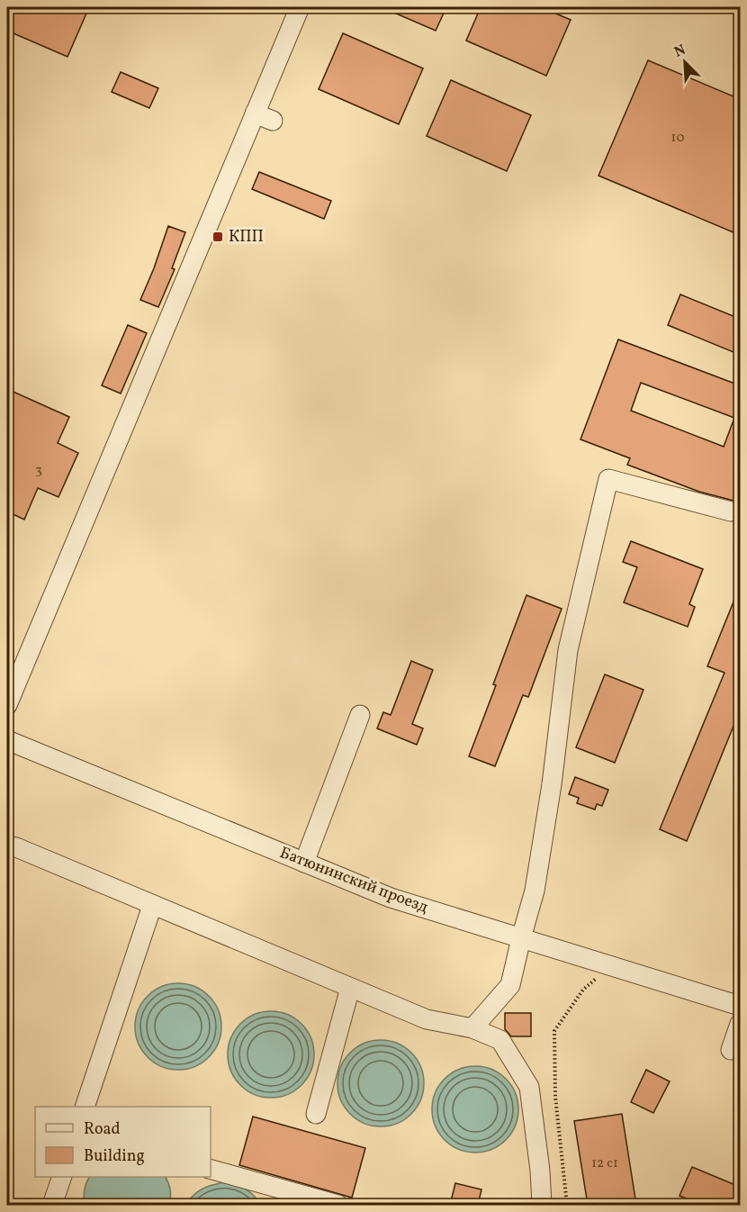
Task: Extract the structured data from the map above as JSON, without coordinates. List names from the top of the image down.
{
  "streets": {
    "street": ["Батюнинский проезд"]
  },
  "places": {
    "transit": ["КПП"]
  },
  "house_numbers": ["10", "3", "12 с1"],
  "legend": ["Road", "Building"],
  "north": "top left"
}
